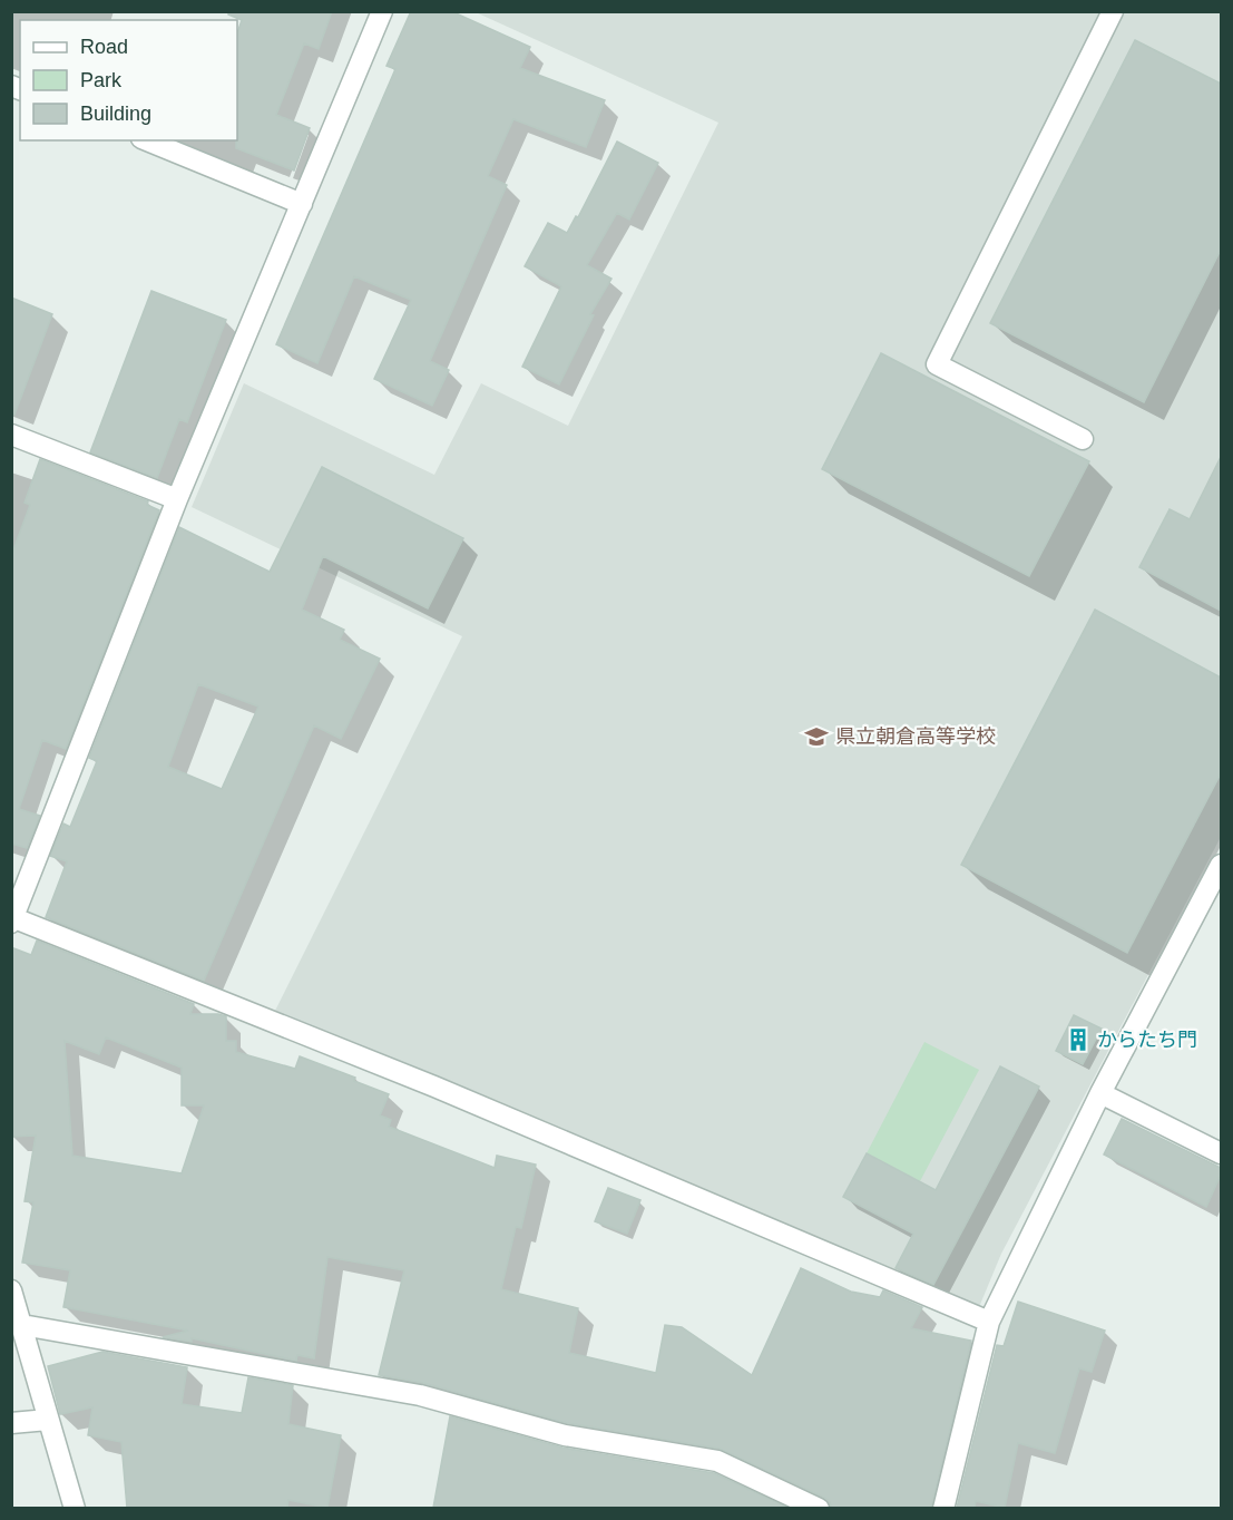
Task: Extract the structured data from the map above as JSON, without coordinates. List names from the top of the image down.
{
  "places": {
    "school or university": ["県立朝倉高等学校"],
    "building": ["からたち門"]
  },
  "legend": ["Road", "Park", "Building"]
}
